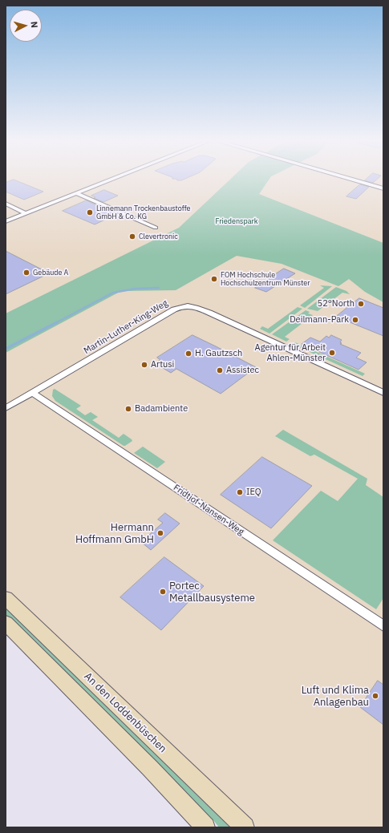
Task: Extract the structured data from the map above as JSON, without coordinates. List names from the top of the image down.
{
  "streets": {
    "main road": ["An den Loddenbüschen"],
    "street": ["Martin-Luther-King-Weg", "Fridtjof-Nansen-Weg"]
  },
  "crossings": [
    ["Martin-Luther-King-Weg", "Fridtjof-Nansen-Weg"]
  ],
  "parks": ["Friedenspark"],
  "places": [
    "Linnemann Trockenbaustoffe GmbH & Co. KG",
    "Clevertronic",
    "Gebäude A",
    "FOM Hochschule Hochschulzentrum Münster",
    "52°North",
    "Deilmann-Park",
    "Agentur für Arbeit Ahlen-Münster",
    "H. Gautzsch",
    "Artusi",
    "Assistec",
    "Badambiente",
    "IEQ",
    "Hermann Hoffmann GmbH",
    "Portec Metallbausysteme",
    "Luft und Klima Anlagenbau"
  ],
  "north": "right"
}
